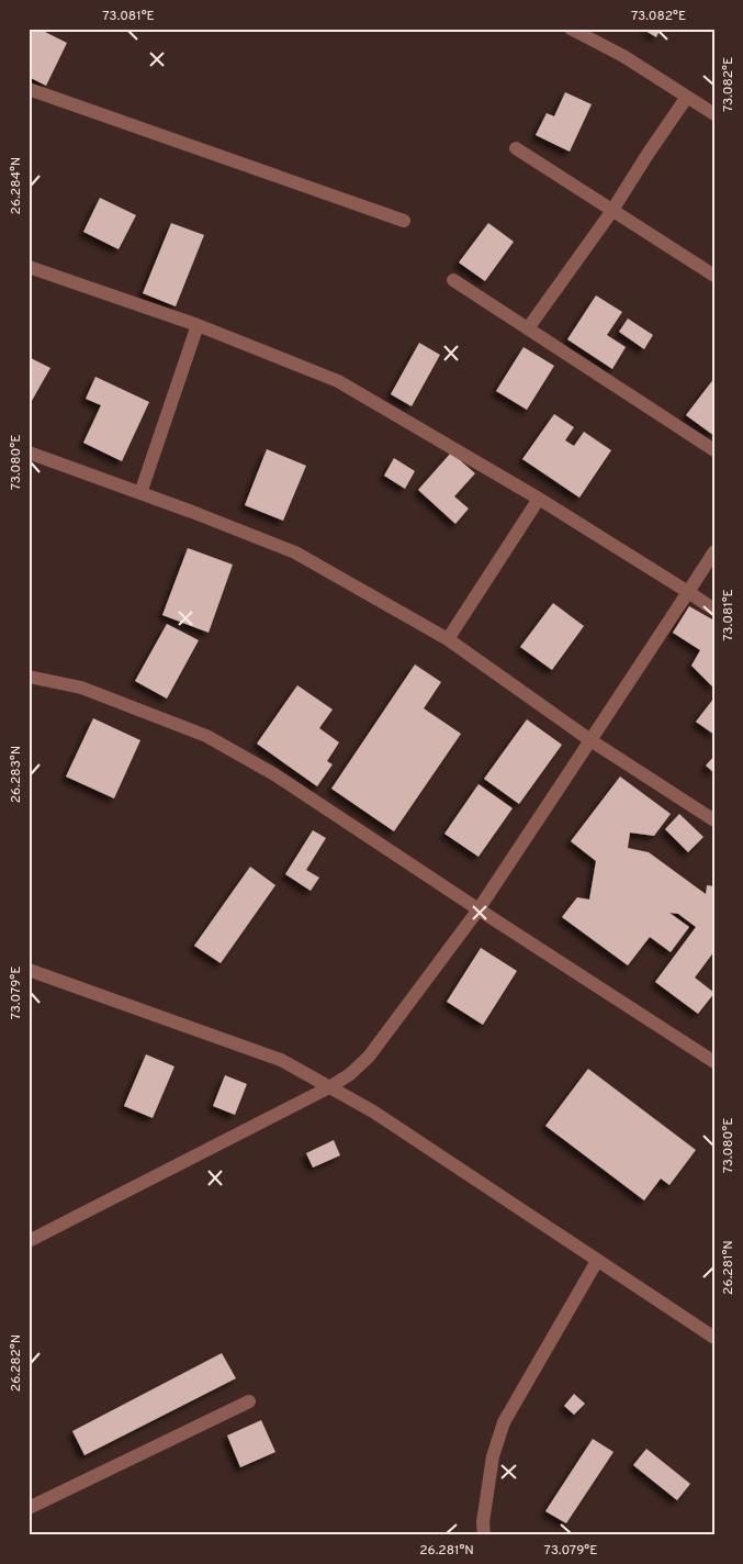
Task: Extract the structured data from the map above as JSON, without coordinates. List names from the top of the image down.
{
  "coordinates": [
    "73.081°E",
    "73.082°E",
    "26.284°N",
    "73.080°E",
    "26.283°N",
    "73.079°E",
    "26.281°N",
    "26.282°N"
  ]
}
